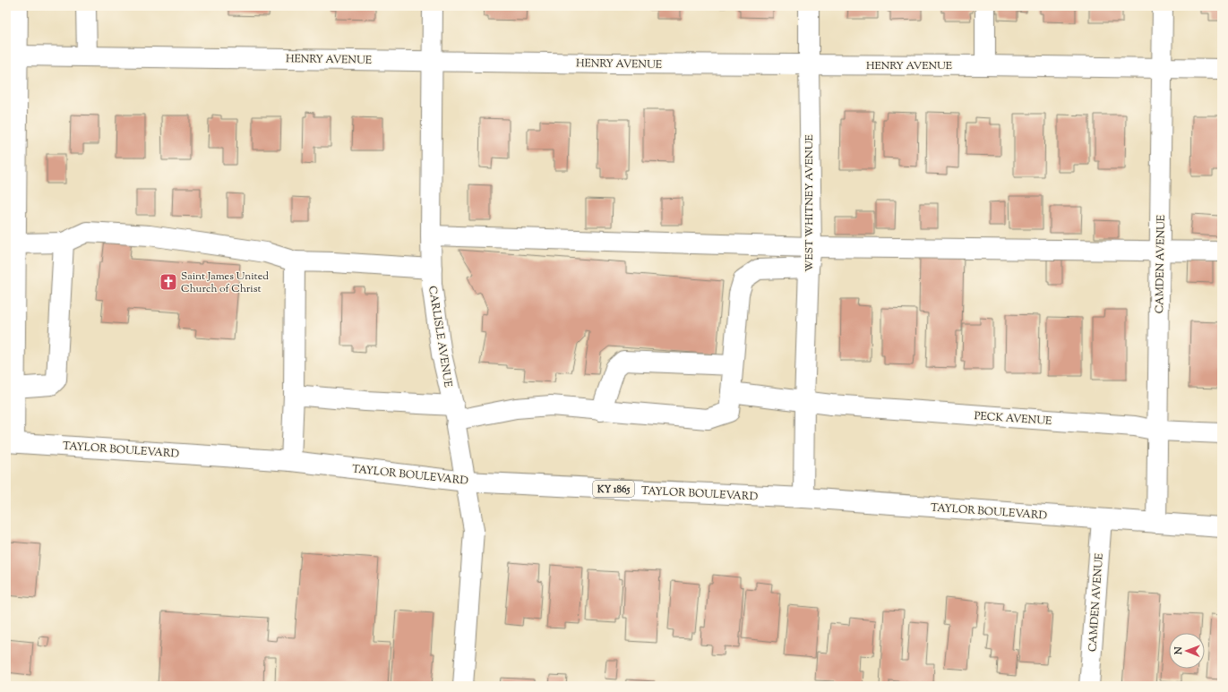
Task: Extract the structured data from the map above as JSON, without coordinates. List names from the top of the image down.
{
  "streets": {
    "street": [
      "HENRY AVENUE",
      "WEST WHITNEY AVENUE",
      "CAMDEN AVENUE",
      "CARLISLE AVENUE",
      "PECK AVENUE",
      "TAYLOR BOULEVARD",
      "KY 1865"
    ]
  },
  "crossings": [
    ["HENRY AVENUE", "WEST WHITNEY AVENUE"],
    ["HENRY AVENUE", "CAMDEN AVENUE"],
    ["HENRY AVENUE", "CARLISLE AVENUE"],
    ["WEST WHITNEY AVENUE", "PECK AVENUE"],
    ["WEST WHITNEY AVENUE", "TAYLOR BOULEVARD"],
    ["CAMDEN AVENUE", "PECK AVENUE"],
    ["CAMDEN AVENUE", "TAYLOR BOULEVARD"],
    ["CARLISLE AVENUE", "TAYLOR BOULEVARD"]
  ],
  "places": {
    "church": ["Saint James United Church of Christ"]
  },
  "north": "left"
}
